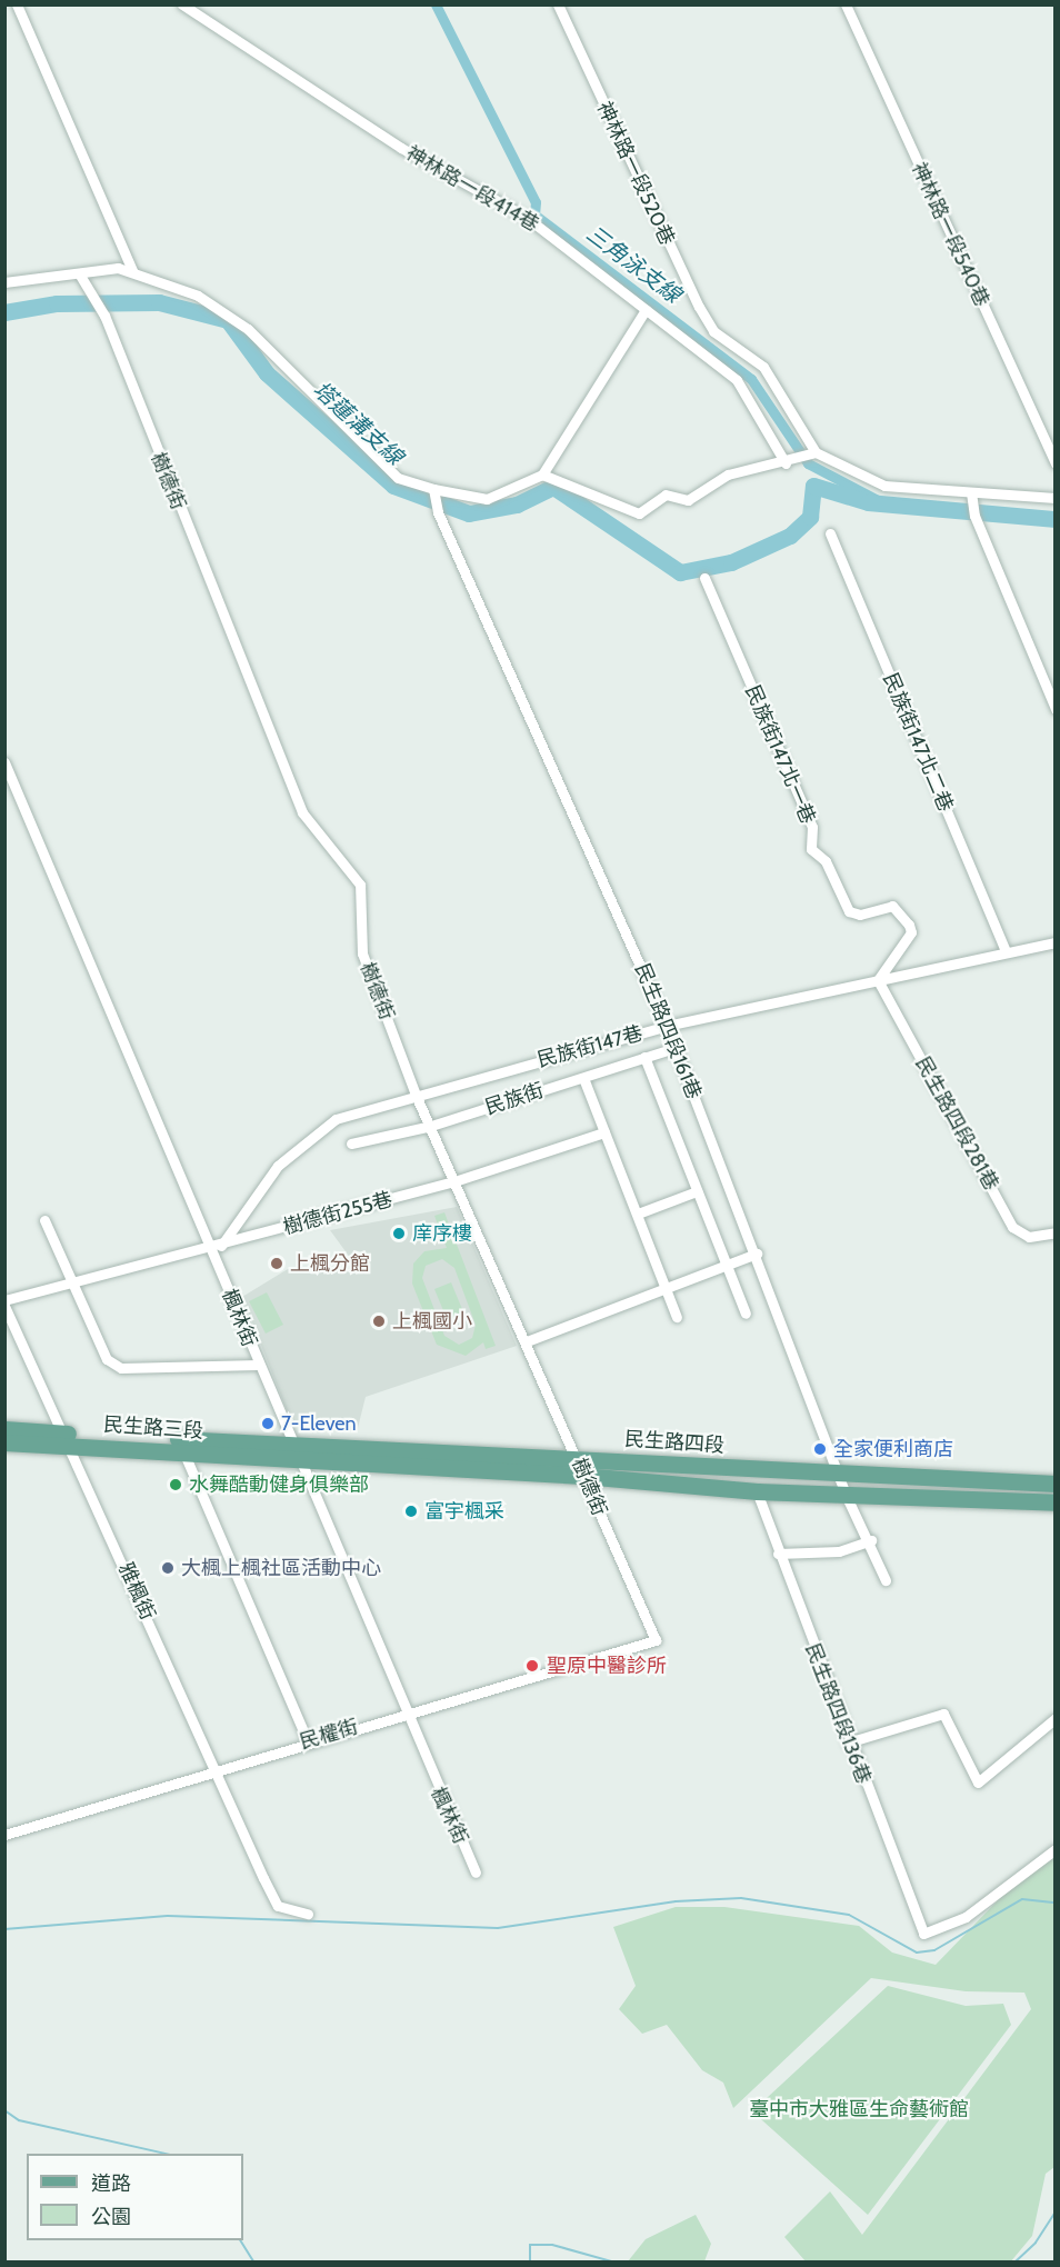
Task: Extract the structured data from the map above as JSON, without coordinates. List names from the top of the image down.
{
  "streets": {
    "main road": ["民生路三段", "民生路四段"],
    "street": [
      "神林路一段520巷",
      "神林路一段414巷",
      "神林路一段540巷",
      "樹德街",
      "民族街147北二巷",
      "民族街147北一巷",
      "民生路四段161巷",
      "民族街147巷",
      "民族街",
      "民生路四段281巷",
      "樹德街255巷",
      "楓林街",
      "雅楓街",
      "民生路四段136巷",
      "民權街"
    ]
  },
  "crossings": [
    ["樹德街", "民族街147巷"],
    ["樹德街", "民族街"],
    ["樹德街", "樹德街255巷"],
    ["樹德街", "民生路四段"],
    ["樹德街", "民權街"],
    ["民族街147北二巷", "民族街147巷"],
    ["民族街147北一巷", "民族街147巷"],
    ["民族街147北一巷", "民生路四段281巷"],
    ["民生路四段161巷", "民族街147巷"],
    ["民生路四段161巷", "民族街"],
    ["民生路四段161巷", "民生路四段"],
    ["民族街147巷", "民生路四段281巷"],
    ["民族街147巷", "樹德街255巷"],
    ["民族街147巷", "楓林街"],
    ["樹德街255巷", "楓林街"],
    ["楓林街", "民生路三段"],
    ["楓林街", "民生路四段"],
    ["楓林街", "民權街"],
    ["民生路三段", "民生路四段"],
    ["民生路三段", "雅楓街"],
    ["民生路四段", "民生路四段136巷"],
    ["雅楓街", "民權街"]
  ],
  "water": ["三角泳支線", "塔蓮溝支線"],
  "parks": ["臺中市大雅區生命藝術館"],
  "places": [
    "庠序樓",
    "上楓分館",
    "上楓國小",
    "7-Eleven",
    "全家便利商店",
    "水舞酷動健身俱樂部",
    "富宇楓采",
    "大楓上楓社區活動中心",
    "聖原中醫診所"
  ],
  "legend": ["道路", "公園"]
}
